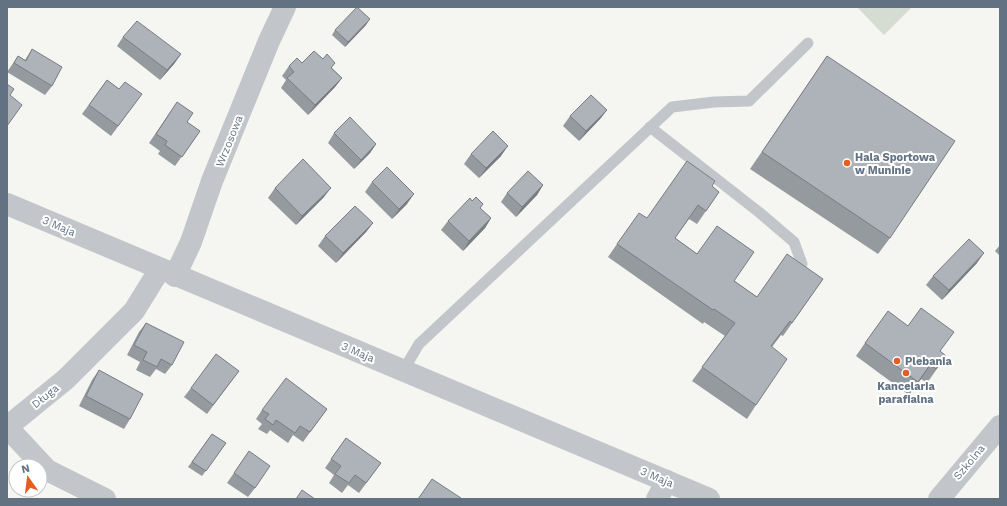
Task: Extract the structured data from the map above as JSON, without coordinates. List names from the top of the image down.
{
  "streets": {
    "street": [
      "Wrzosowa",
      "3 Maja",
      "Długa",
      "Szkolna"
    ]
  },
  "crossings": [
    ["Wrzosowa", "3 Maja"],
    ["Wrzosowa", "Długa"],
    ["3 Maja", "Długa"]
  ],
  "places": ["Hala Sportowa w Muninie", "Plebania", "Kancelaria parafialna"],
  "north": "top"
}
